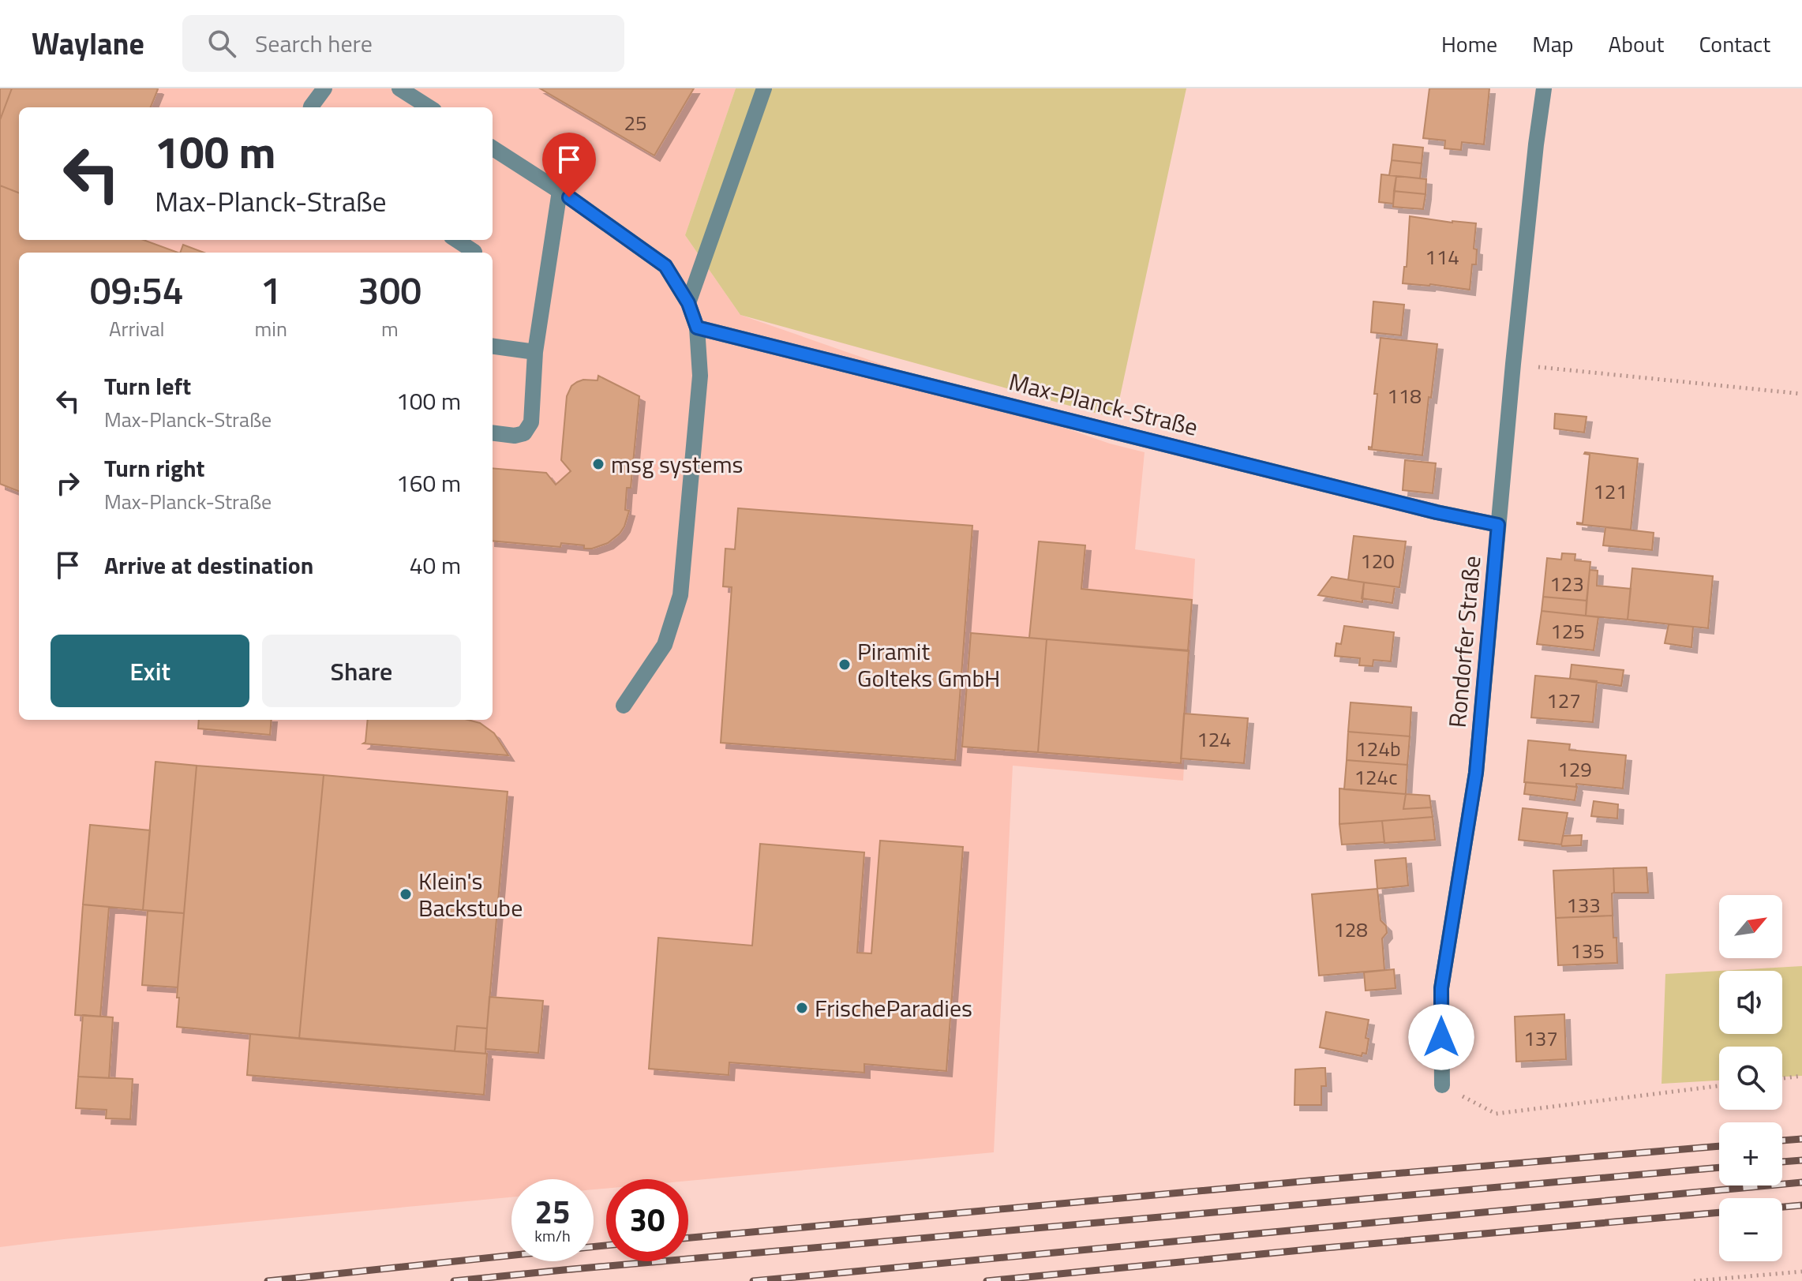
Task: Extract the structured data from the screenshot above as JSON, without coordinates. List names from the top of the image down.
{
  "streets": {
    "street": ["Max-Planck-Straße", "Rondorfer Straße"]
  },
  "crossings": [
    ["Max-Planck-Straße", "Rondorfer Straße"]
  ],
  "places": [
    "msg systems",
    "Piramit Golteks GmbH",
    "Klein's Backstube",
    "FrischeParadies"
  ],
  "house_numbers": [
    "25",
    "114",
    "118",
    "121",
    "120",
    "123",
    "125",
    "127",
    "124",
    "124b",
    "129",
    "124c",
    "133",
    "128",
    "135",
    "137"
  ],
  "north": "top right",
  "page": {
    "header": "Waylane",
    "search": "Search here",
    "nav": [
      "Home",
      "Map",
      "About",
      "Contact"
    ],
    "turn": ["100 m", "Max-Planck-Straße"],
    "eta": [
      "09:54",
      "Arrival",
      "1",
      "min",
      "300",
      "m"
    ],
    "list": [
      {
        "name": "Turn left",
        "note": "Max-Planck-Straße",
        "value": "100 m"
      },
      {
        "name": "Turn right",
        "note": "Max-Planck-Straße",
        "value": "160 m"
      },
      {
        "name": "Arrive at destination",
        "value": "40 m"
      }
    ],
    "buttons": ["Exit", "Share"],
    "map_buttons": ["+", "−"],
    "speed": "25 km/h",
    "limit": "30"
  }
}
